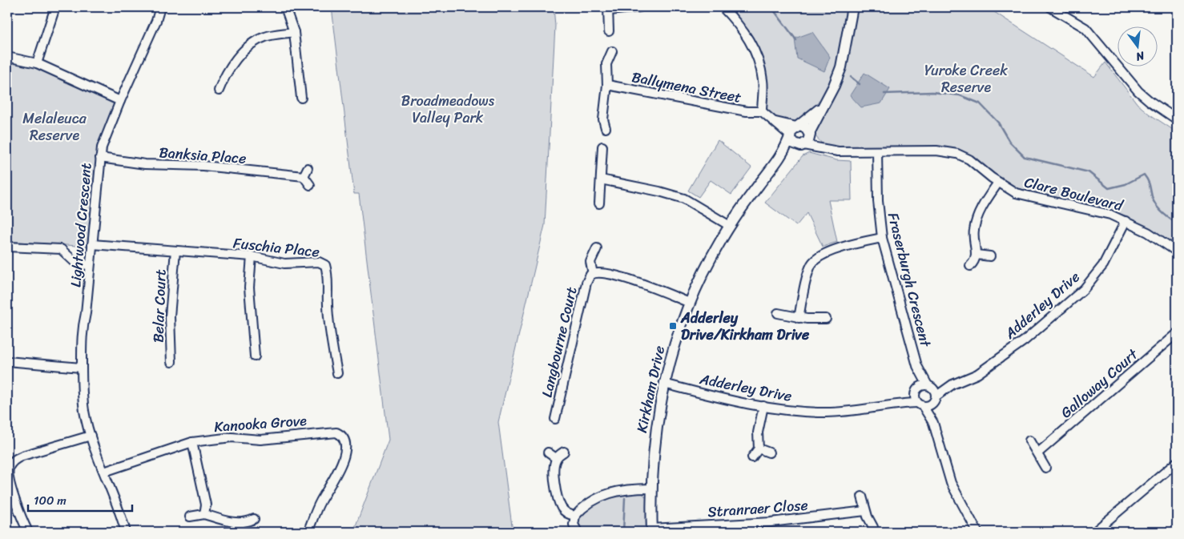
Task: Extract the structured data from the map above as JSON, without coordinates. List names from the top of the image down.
{
  "streets": {
    "street": [
      "Ballymena Street",
      "Banksia Place",
      "Clare Boulevard",
      "Lightwood Crescent",
      "Fuschia Place",
      "Fraserburgh Crescent",
      "Adderley Drive",
      "Belar Court",
      "Langbourne Court",
      "Galloway Court",
      "Kirkham Drive",
      "Kanooka Grove",
      "Stranraer Close"
    ]
  },
  "crossings": [
    ["Banksia Place", "Lightwood Crescent"],
    ["Clare Boulevard", "Fraserburgh Crescent"],
    ["Clare Boulevard", "Adderley Drive"],
    ["Clare Boulevard", "Kirkham Drive"],
    ["Lightwood Crescent", "Fuschia Place"],
    ["Lightwood Crescent", "Kanooka Grove"],
    ["Fuschia Place", "Belar Court"],
    ["Fraserburgh Crescent", "Adderley Drive"],
    ["Adderley Drive", "Kirkham Drive"],
    ["Langbourne Court", "Kirkham Drive"],
    ["Kirkham Drive", "Stranraer Close"]
  ],
  "parks": ["Yuroke Creek Reserve", "Broadmeadows Valley Park", "Melaleuca Reserve"],
  "places": {
    "transit": ["Adderley Drive/Kirkham Drive"]
  },
  "scale_bar": "100 m",
  "north": "bottom"
}
